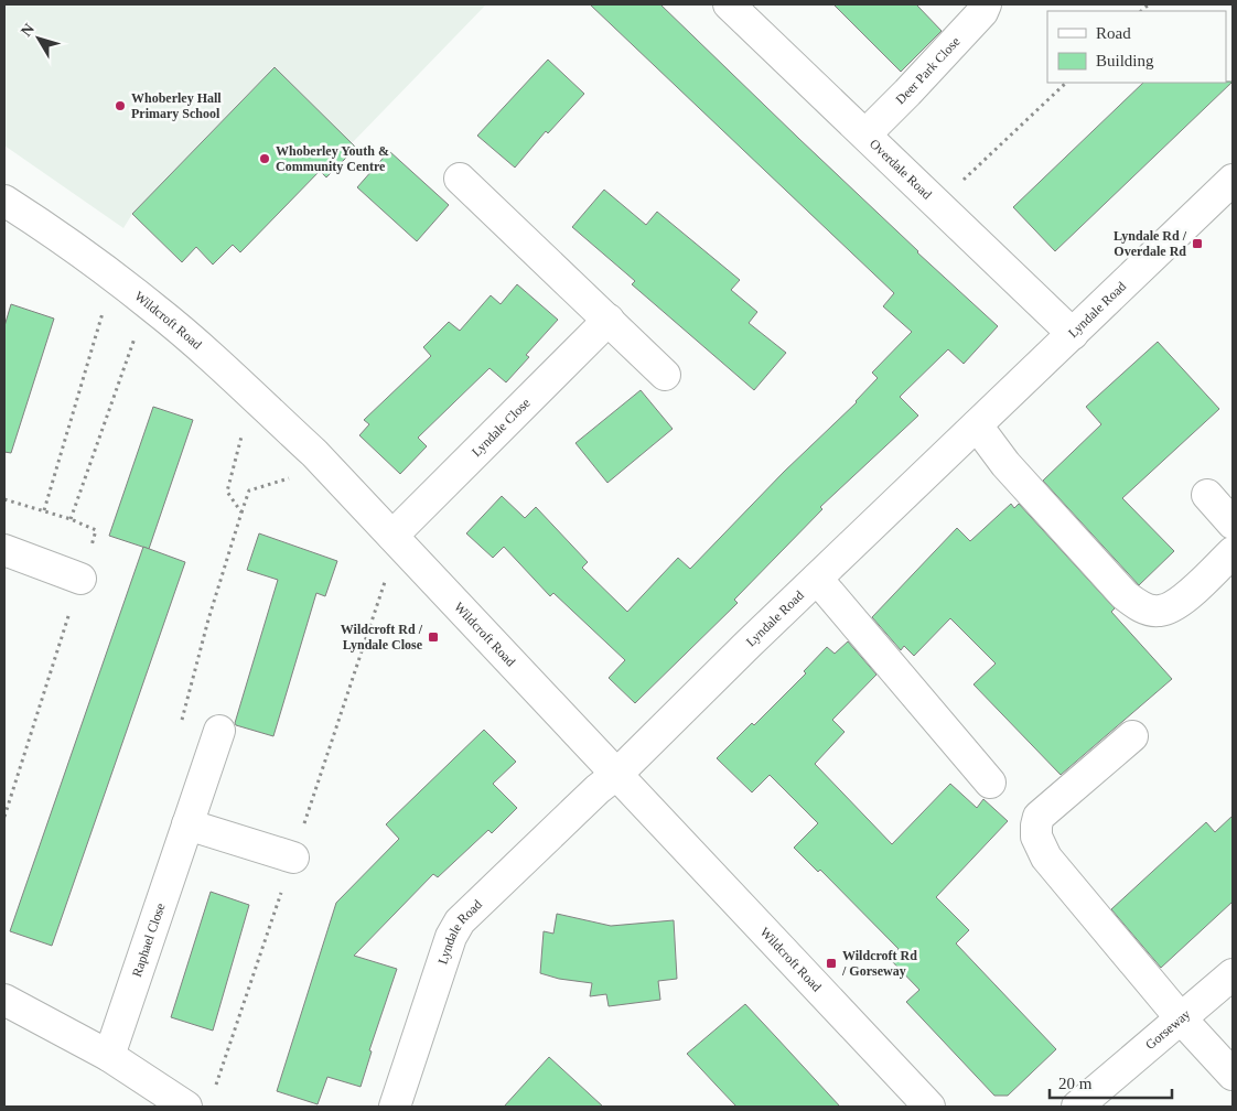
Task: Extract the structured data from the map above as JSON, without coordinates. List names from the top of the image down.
{
  "streets": {
    "street": [
      "Deer Park Close",
      "Overdale Road",
      "Lyndale Road",
      "Wildcroft Road",
      "Lyndale Close",
      "Raphael Close",
      "Gorseway"
    ]
  },
  "crossings": [
    ["Deer Park Close", "Overdale Road"],
    ["Overdale Road", "Lyndale Road"],
    ["Lyndale Road", "Wildcroft Road"],
    ["Wildcroft Road", "Lyndale Close"]
  ],
  "places": {
    "other": ["Whoberley Hall Primary School", "Whoberley Youth & Community Centre"],
    "transit": ["Lyndale Rd / Overdale Rd", "Wildcroft Rd / Lyndale Close", "Wildcroft Rd / Gorseway"]
  },
  "legend": ["Road", "Building"],
  "scale_bar": "20 m",
  "north": "top left"
}
